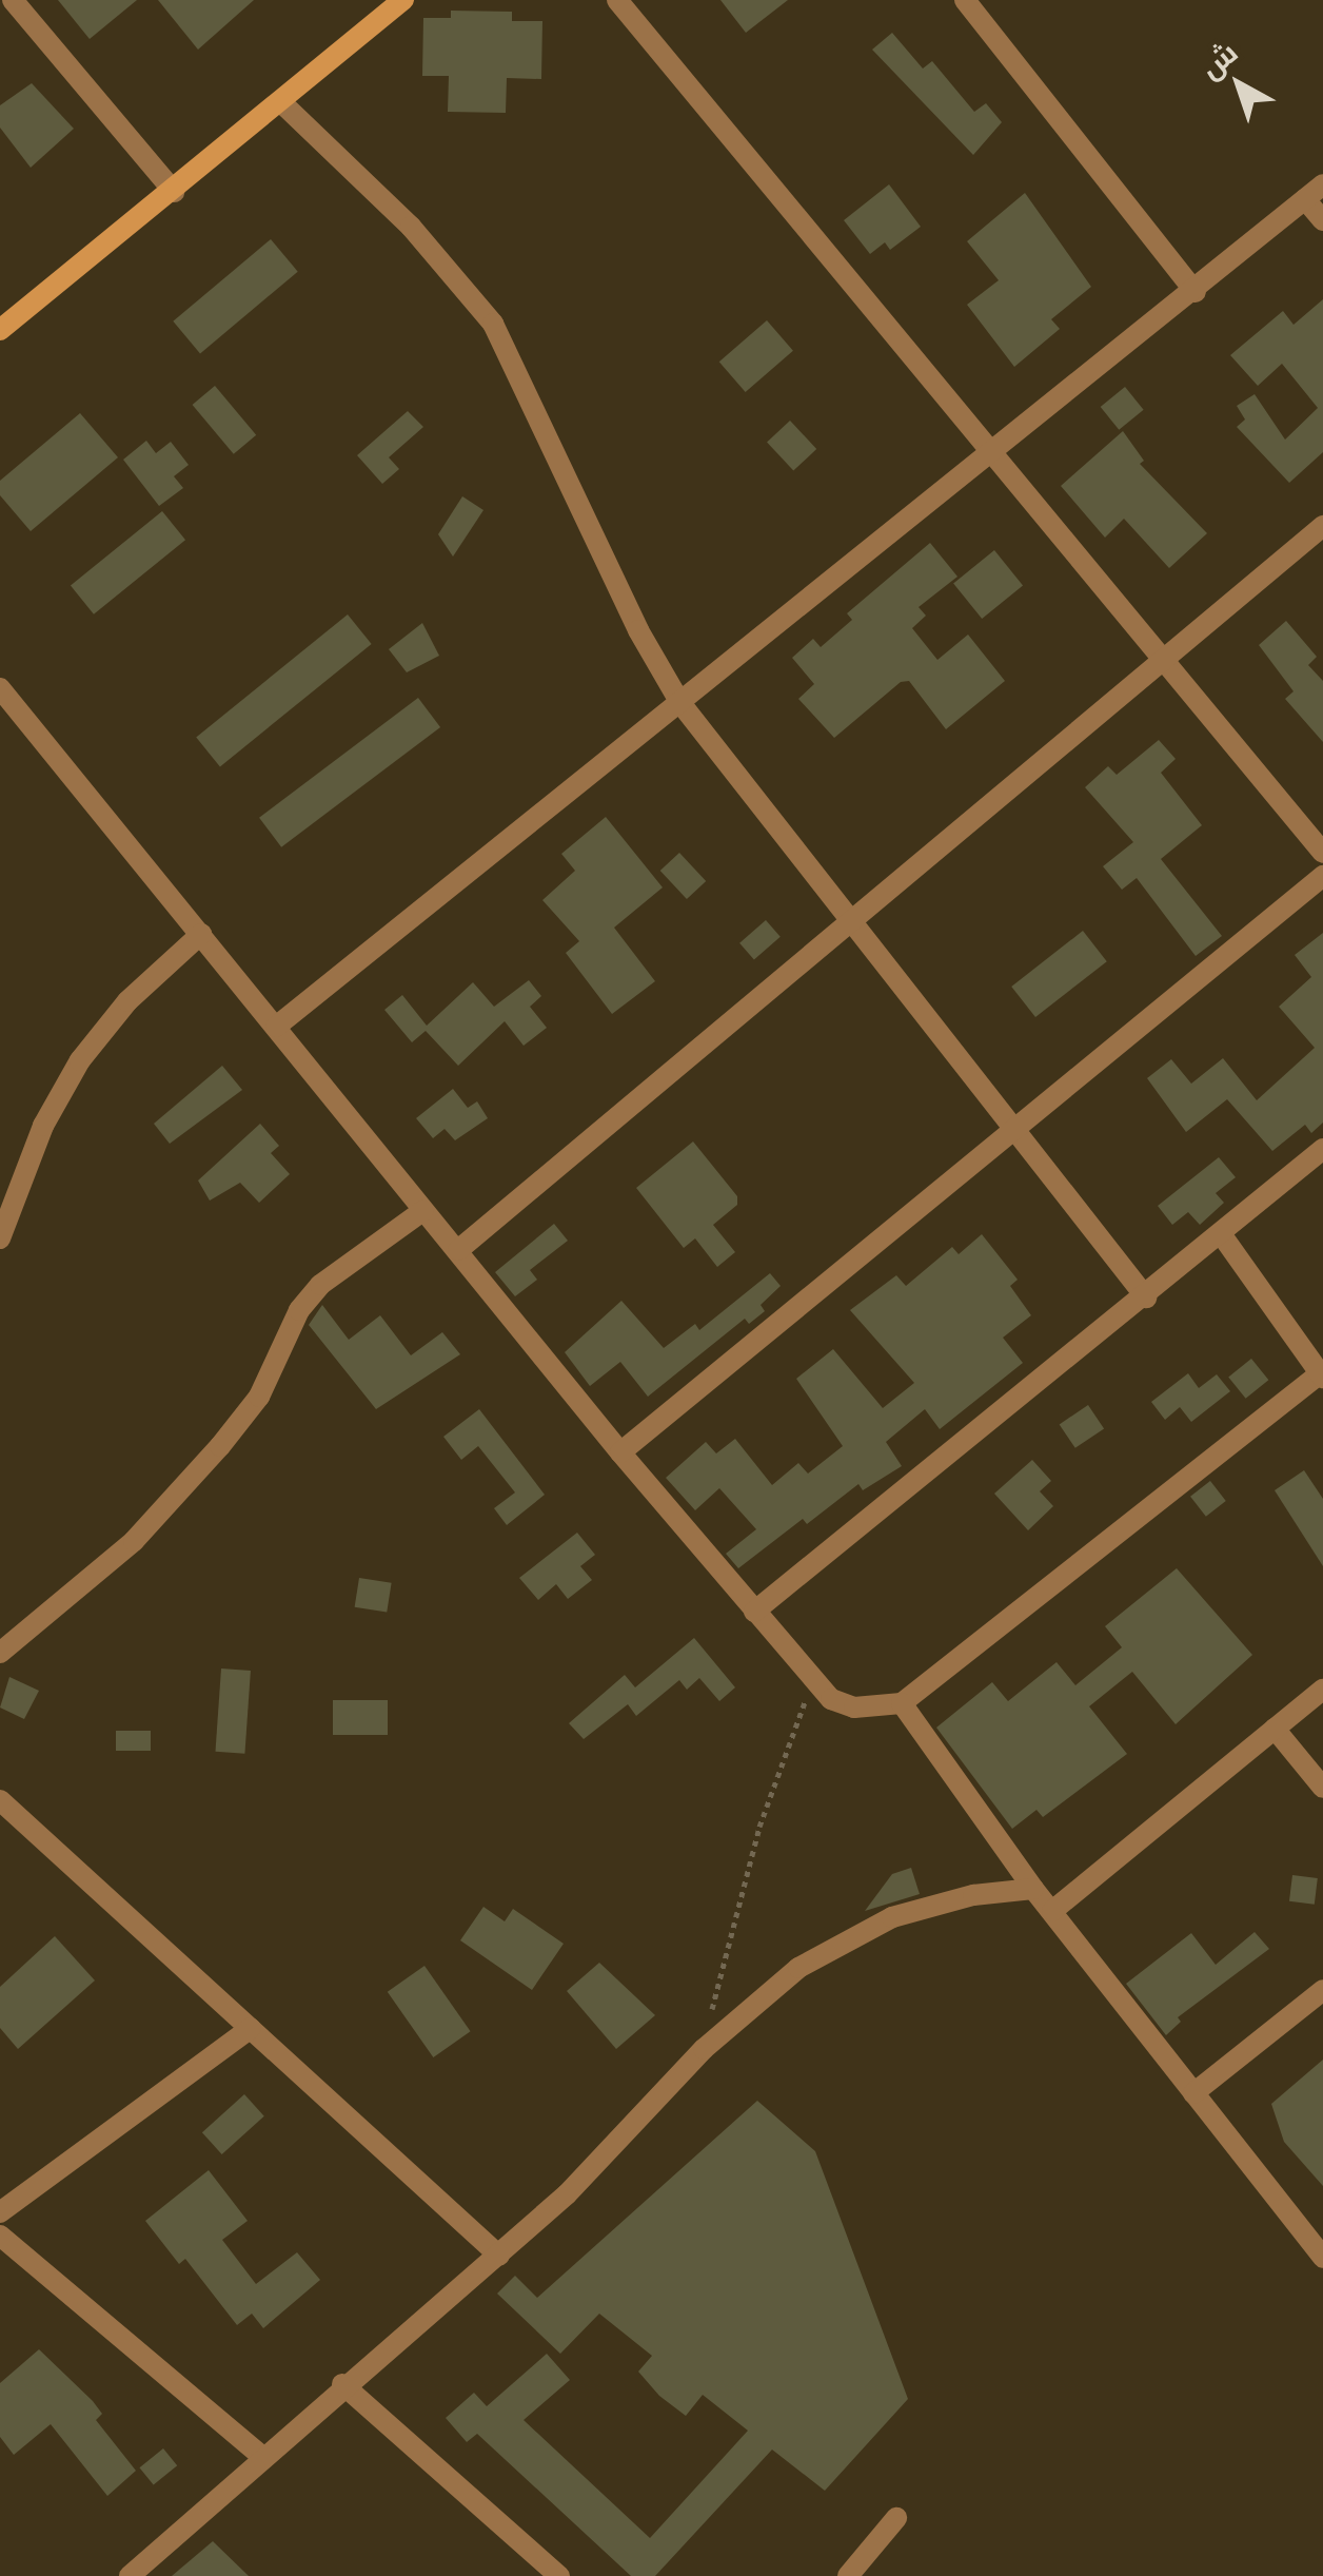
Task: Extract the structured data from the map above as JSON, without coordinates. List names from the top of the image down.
{
  "north": "top left"
}
